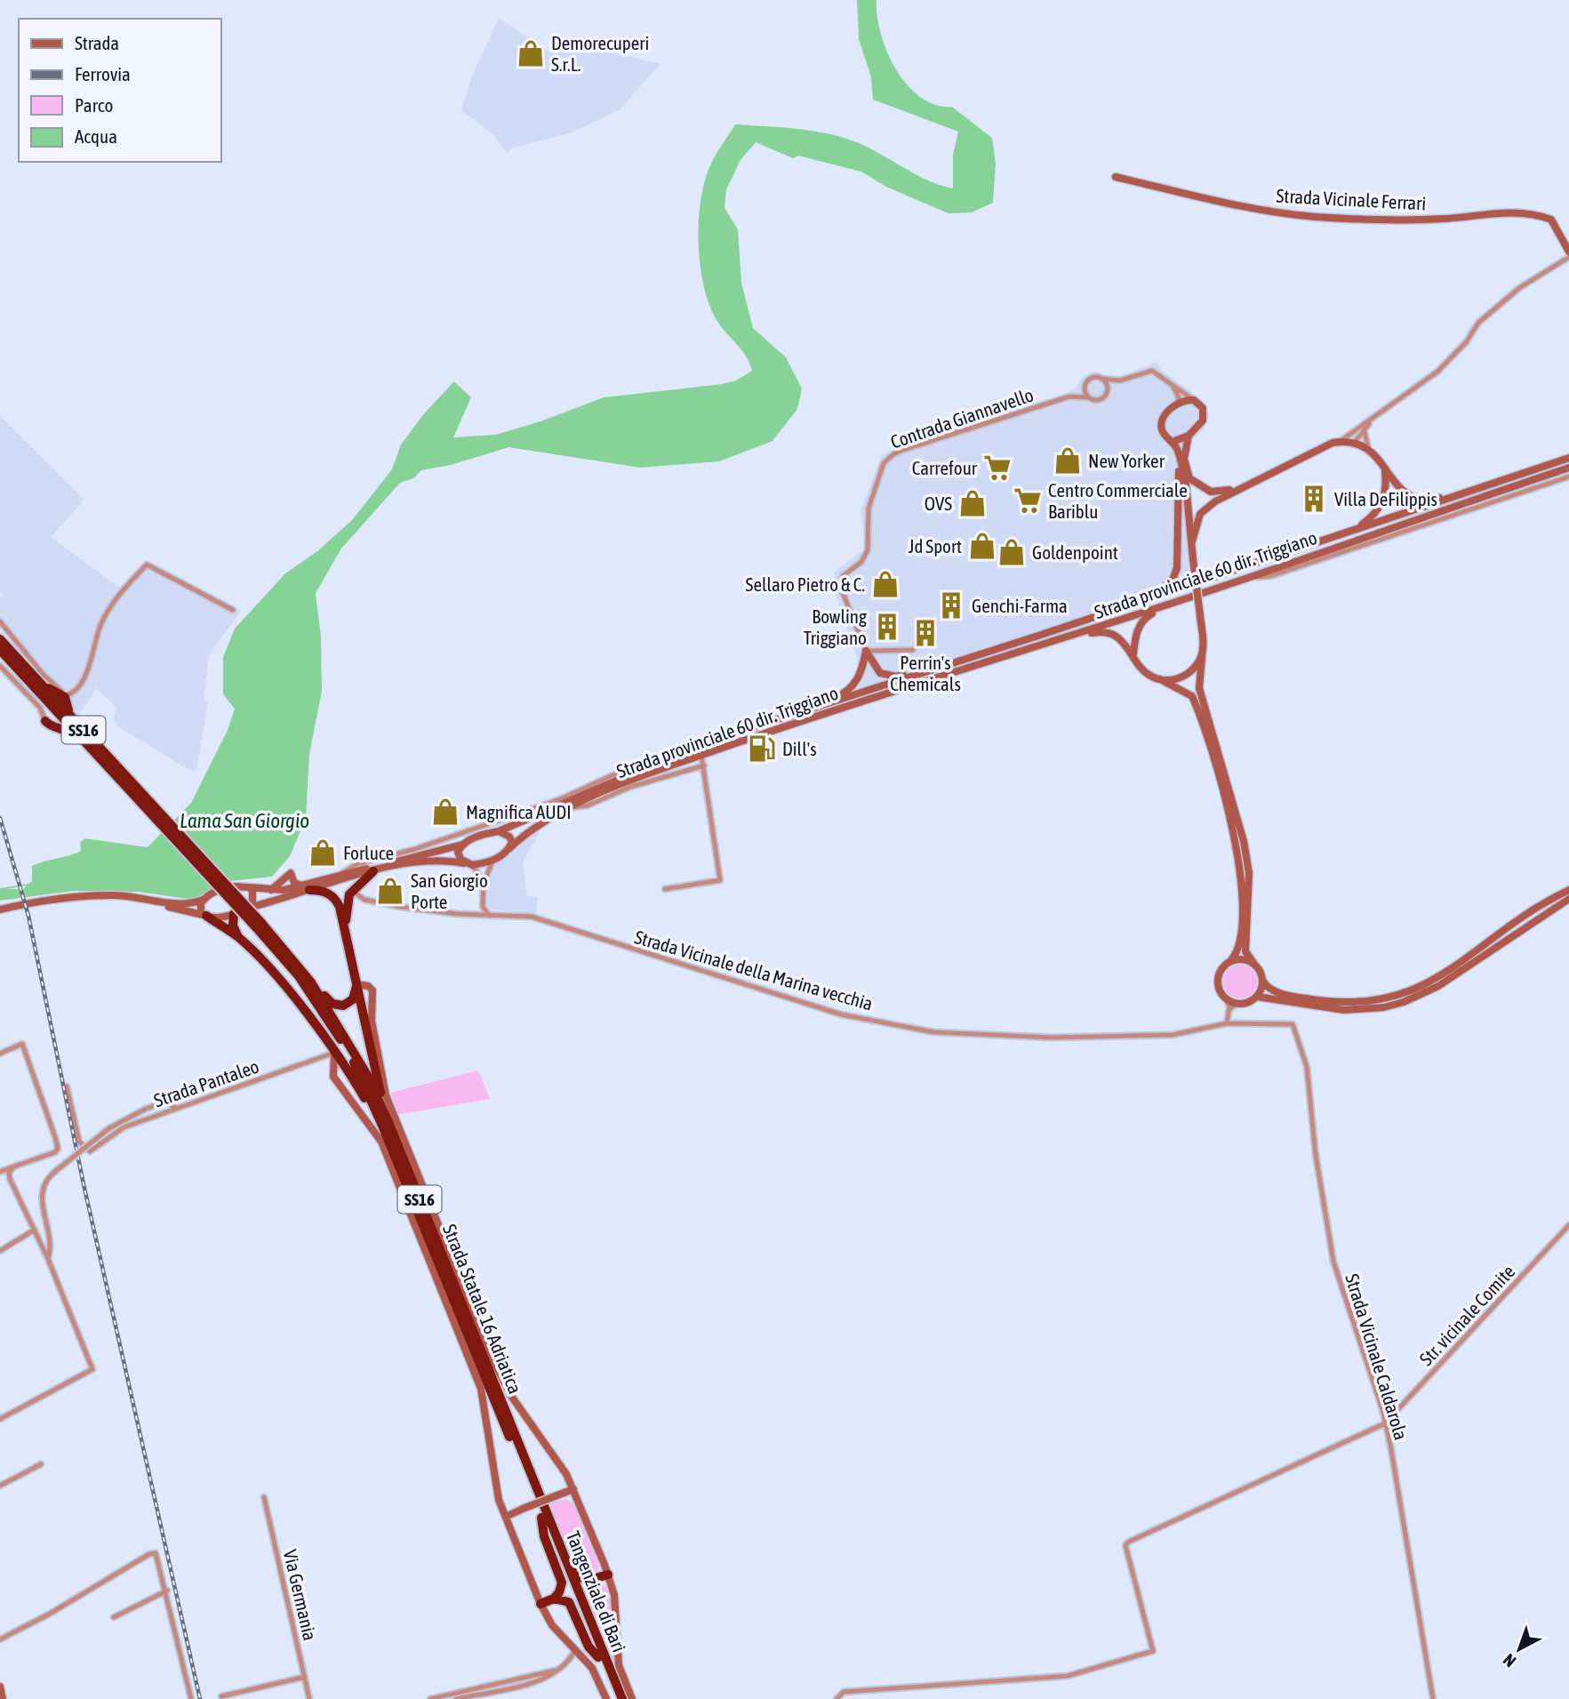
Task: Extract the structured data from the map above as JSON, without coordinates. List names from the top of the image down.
{
  "streets": {
    "highway": ["SS16", "Strada Statale 16 Adriatica", "Tangenziale di Bari"],
    "main road": ["Strada Vicinale Ferrari", "Strada provinciale 60 dir. Triggiano"],
    "street": [
      "Contrada Giannavello",
      "Strada Vicinale della Marina vecchia",
      "Strada Pantaleo",
      "Str. vicinale Comite",
      "Strada Vicinale Caldarola",
      "Via Germania"
    ]
  },
  "crossings": [
    ["SS16", "Strada Pantaleo"],
    ["SS16", "Strada Statale 16 Adriatica"],
    ["Strada Vicinale della Marina vecchia", "Strada Vicinale Caldarola"],
    ["Strada Statale 16 Adriatica", "Tangenziale di Bari"],
    ["Str. vicinale Comite", "Strada Vicinale Caldarola"]
  ],
  "water": ["Lama San Giorgio"],
  "places": {
    "shop": [
      "Demorecuperi S.r.L.",
      "New Yorker",
      "OVS",
      "Jd Sport",
      "Goldenpoint",
      "Sellaro Pietro & C.",
      "Magnifica AUDI",
      "Forluce",
      "San Giorgio Porte"
    ],
    "supermarket": ["Carrefour", "Centro Commerciale Bariblu"],
    "building": [
      "Villa DeFilippis",
      "Genchi-Farma",
      "Bowling Triggiano",
      "Perrin's Chemicals"
    ],
    "fuel station": ["Dill's"]
  },
  "legend": [
    "Strada",
    "Ferrovia",
    "Parco",
    "Acqua"
  ],
  "north": "bottom left"
}
